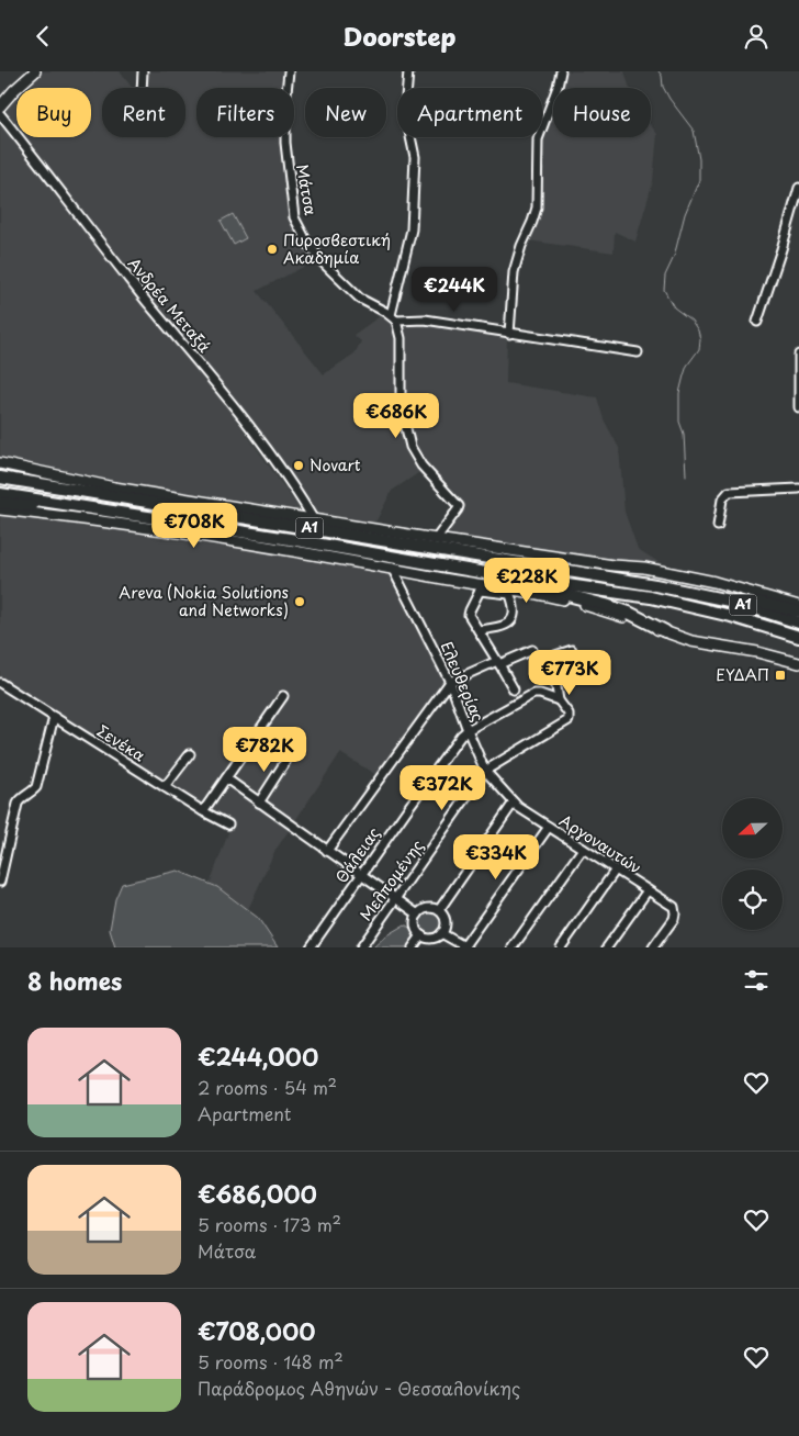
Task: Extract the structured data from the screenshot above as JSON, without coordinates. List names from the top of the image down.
{
  "streets": {
    "highway": ["Α1"],
    "street": [
      "Μάτσα",
      "Ανδρέα Μεταξά",
      "Ελευθερίας",
      "Σενέκα",
      "Αργοναυτών",
      "Θάλειας",
      "Μελπομένης"
    ]
  },
  "crossings": [
    ["Ελευθερίας", "Αργοναυτών"],
    ["Ελευθερίας", "Θάλειας"],
    ["Ελευθερίας", "Μελπομένης"],
    ["Θάλειας", "Μελπομένης"]
  ],
  "places": {
    "other": ["Πυροσβεστική Ακαδημία", "Novart", "Areva (Nokia Solutions and Networks)"],
    "transit": ["ΕΥΔΑΠ"]
  },
  "north": "left",
  "page": {
    "header": "Doorstep",
    "chip": [
      "Buy",
      "Rent",
      "Filters",
      "New",
      "Apartment",
      "House"
    ],
    "price": [
      "€244K",
      "€686K",
      "€708K",
      "€228K",
      "€773K",
      "€782K",
      "€372K",
      "€334K"
    ],
    "heading": "8 homes",
    "list": [
      {
        "name": "€244,000",
        "note": "2 rooms · 54 m² · Apartment"
      },
      {
        "name": "€686,000",
        "note": "5 rooms · 173 m² · Μάτσα"
      },
      {
        "name": "€708,000",
        "note": "5 rooms · 148 m² · Παράδρομος Αθηνών - Θεσσαλονίκης"
      }
    ]
  }
}
